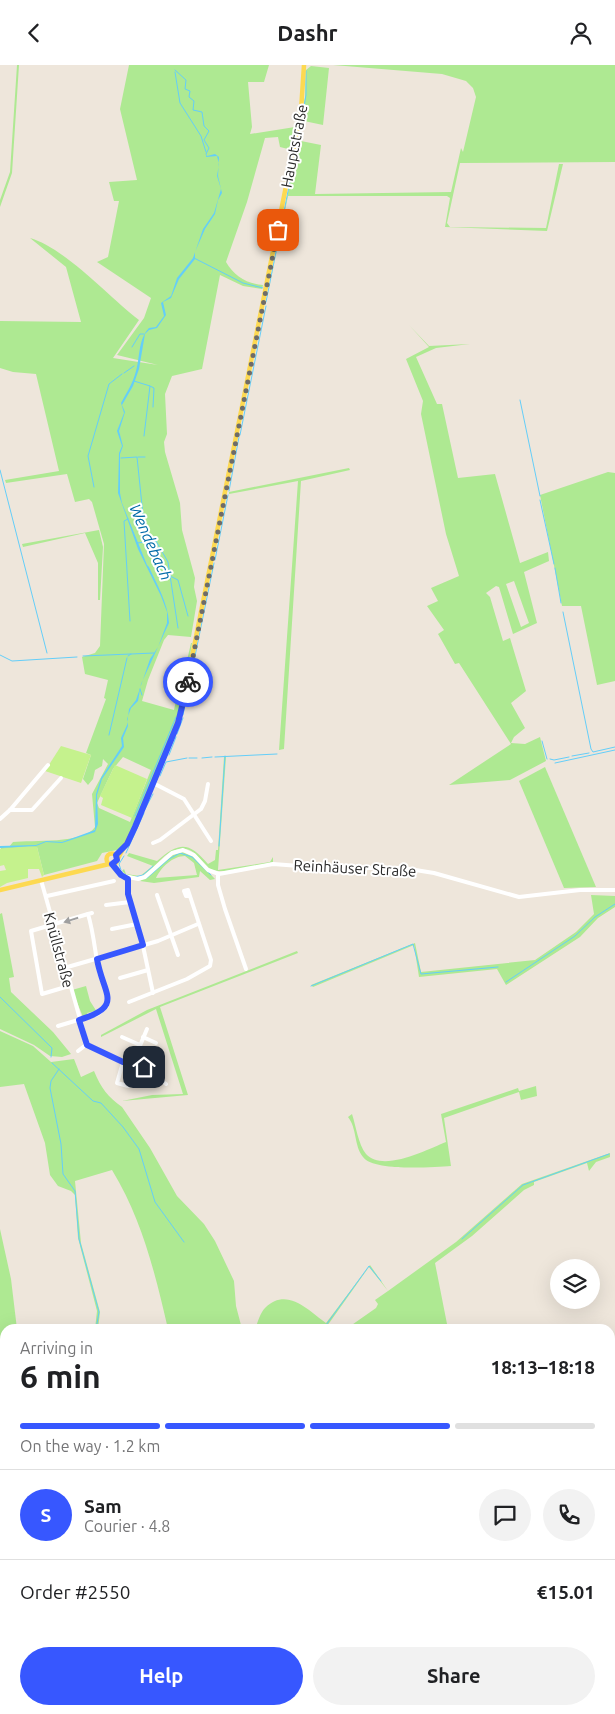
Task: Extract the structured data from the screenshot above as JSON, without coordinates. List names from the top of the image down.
{
  "streets": {
    "main road": ["Hauptstraße"],
    "street": ["Reinhäuser Straße", "Knüllstraße"]
  },
  "water": ["Wendebach"],
  "page": {
    "header": "Dashr",
    "heading": ["6 min", "Arriving in", "18:13–18:18"],
    "panel": [
      "Sam",
      "Courier · 4.8",
      "Order #2550",
      "€15.01"
    ],
    "bar": "On the way · 1.2 km",
    "round": "S",
    "buttons": ["Help", "Share"]
  }
}
